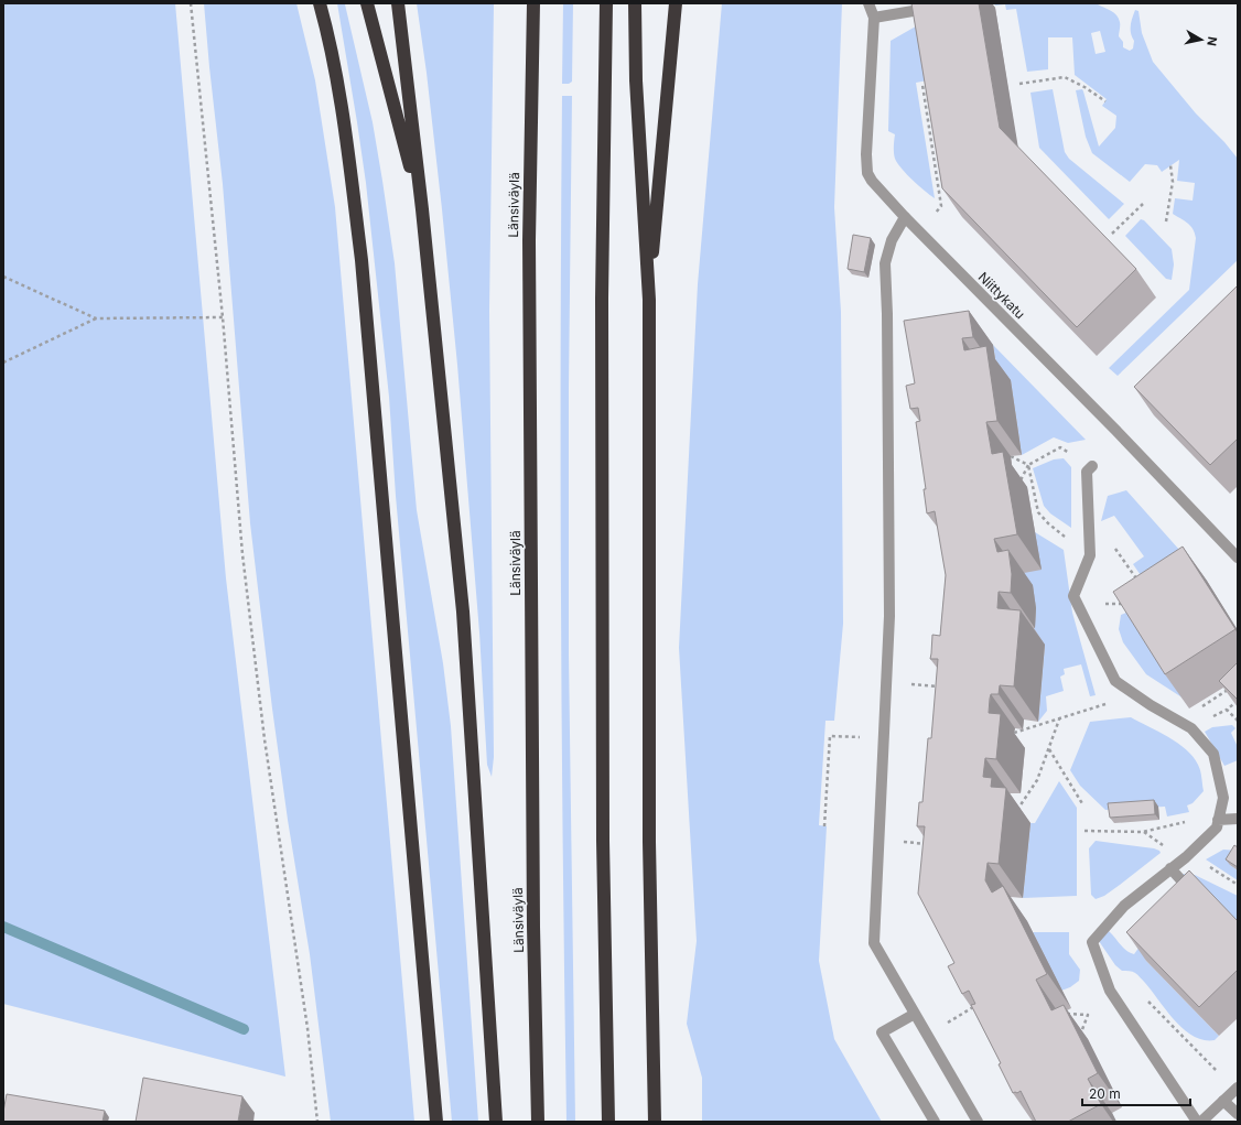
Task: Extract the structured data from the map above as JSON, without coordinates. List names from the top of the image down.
{
  "streets": {
    "highway": ["Länsiväylä"],
    "street": ["Niittykatu"]
  },
  "scale_bar": "20 m",
  "north": "right"
}
